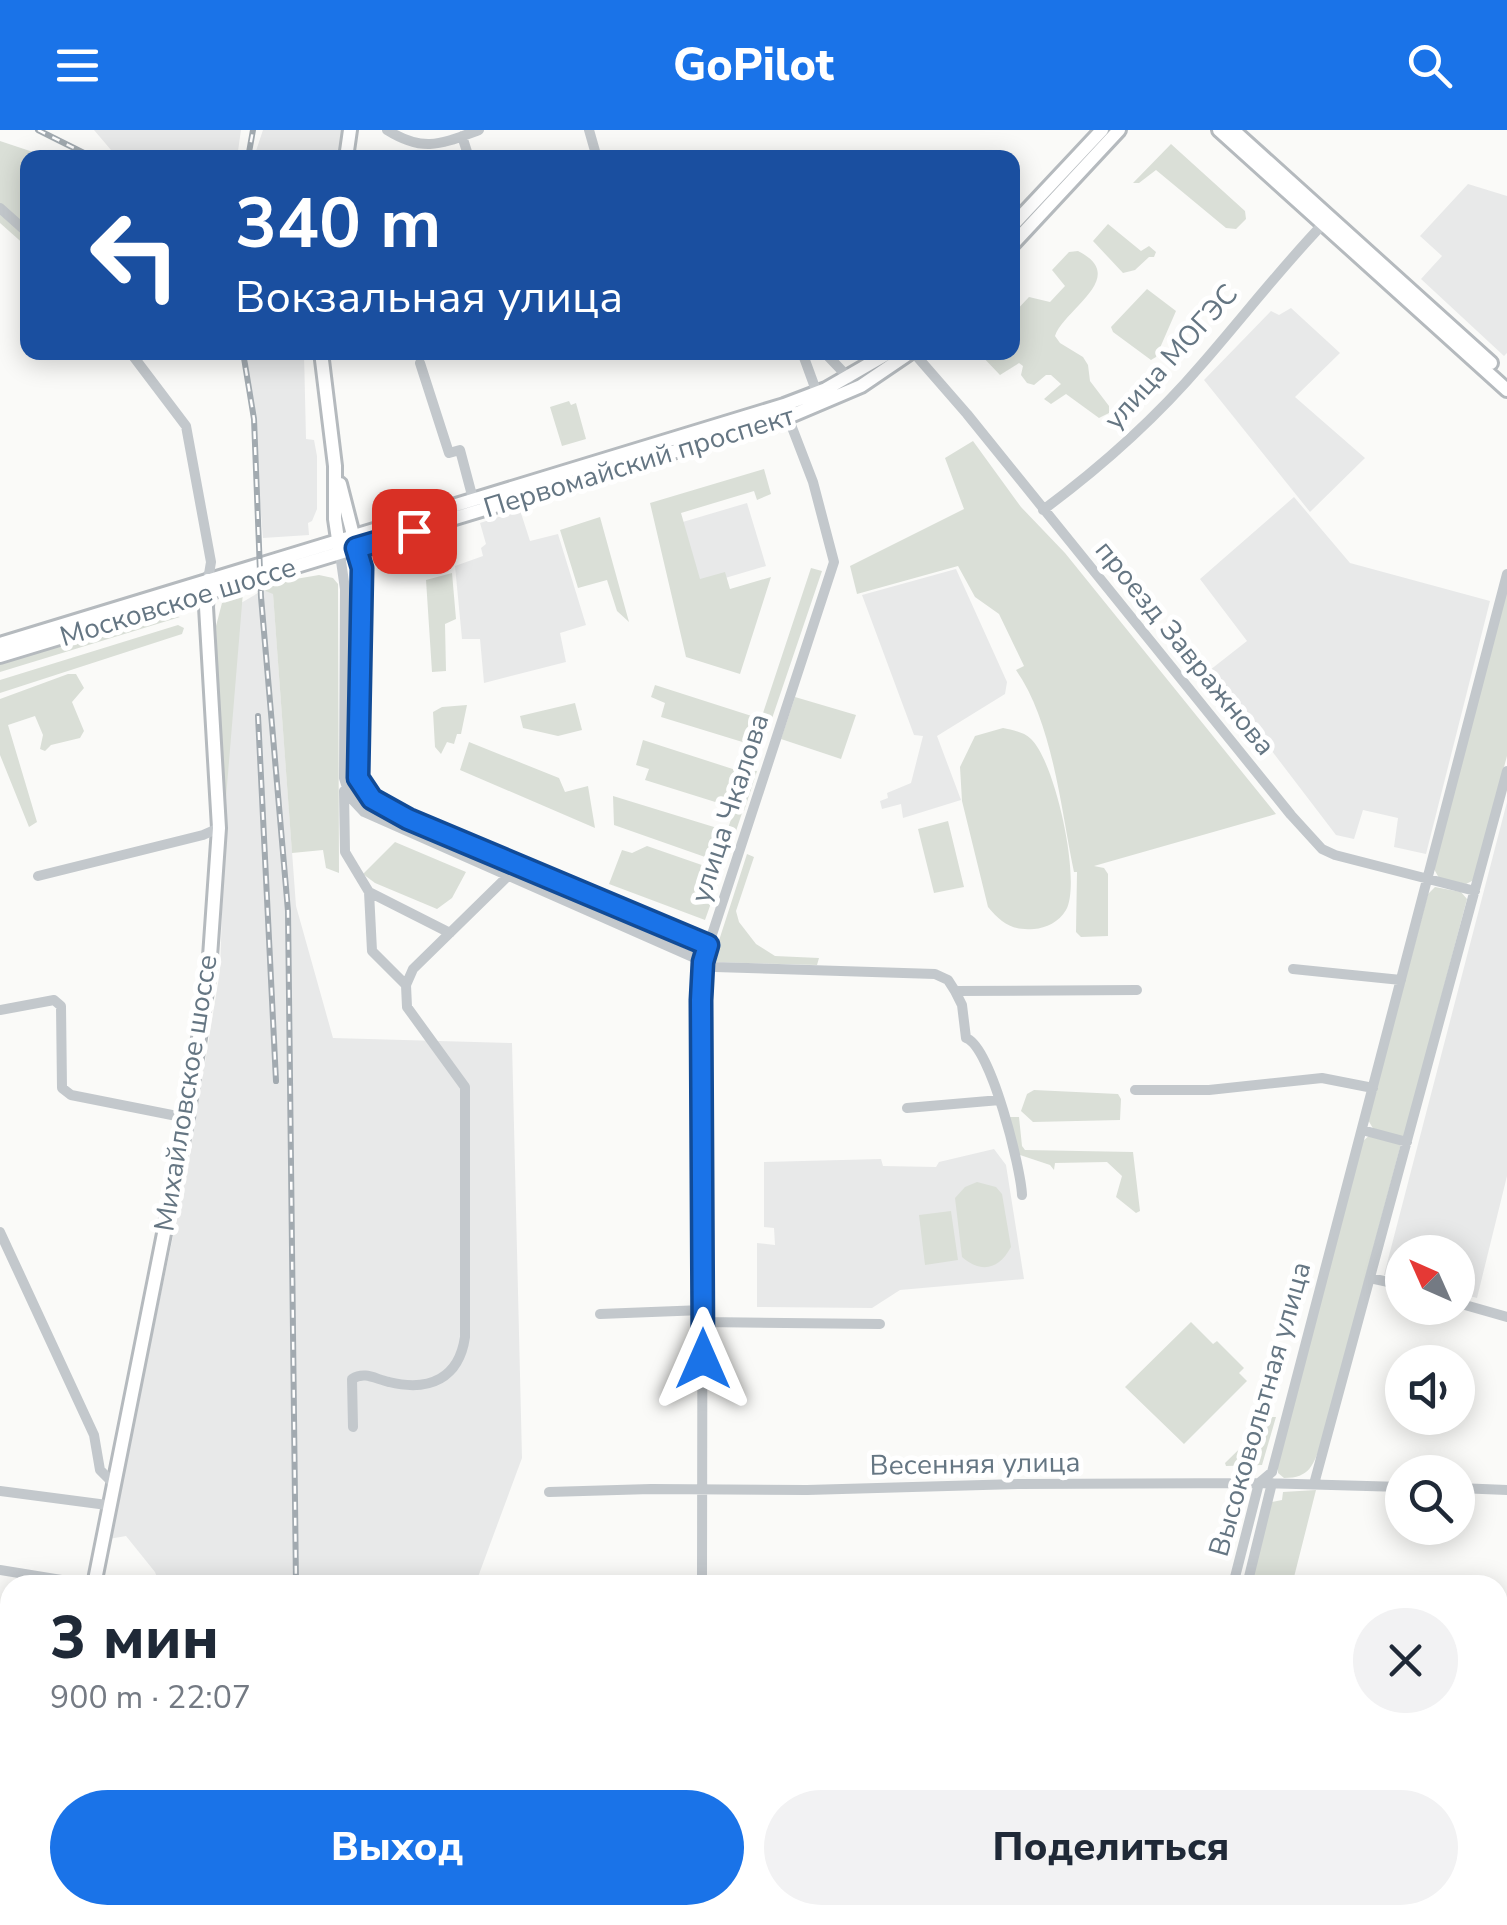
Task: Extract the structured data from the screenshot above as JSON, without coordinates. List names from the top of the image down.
{
  "streets": {
    "main road": ["Первомайский проспект", "Московское шоссе", "Михайловское шоссе"],
    "street": [
      "улица МОГЭС",
      "проезд Завражнова",
      "улица Чкалова",
      "Высоковольтная улица",
      "Весенняя улица"
    ]
  },
  "crossings": [
    ["улица МОГЭС", "проезд Завражнова"],
    ["Первомайский проспект", "Московское шоссе"],
    ["Первомайский проспект", "улица Чкалова"],
    ["Московское шоссе", "Михайловское шоссе"],
    ["проезд Завражнова", "Высоковольтная улица"],
    ["улица Чкалова", "Весенняя улица"],
    ["Высоковольтная улица", "Весенняя улица"]
  ],
  "north": "top left",
  "page": {
    "header": "GoPilot",
    "turn": ["340 m", "Вокзальная улица"],
    "heading": ["3 мин", "900 m · 22:07"],
    "buttons": ["Выход", "Поделиться"]
  }
}
